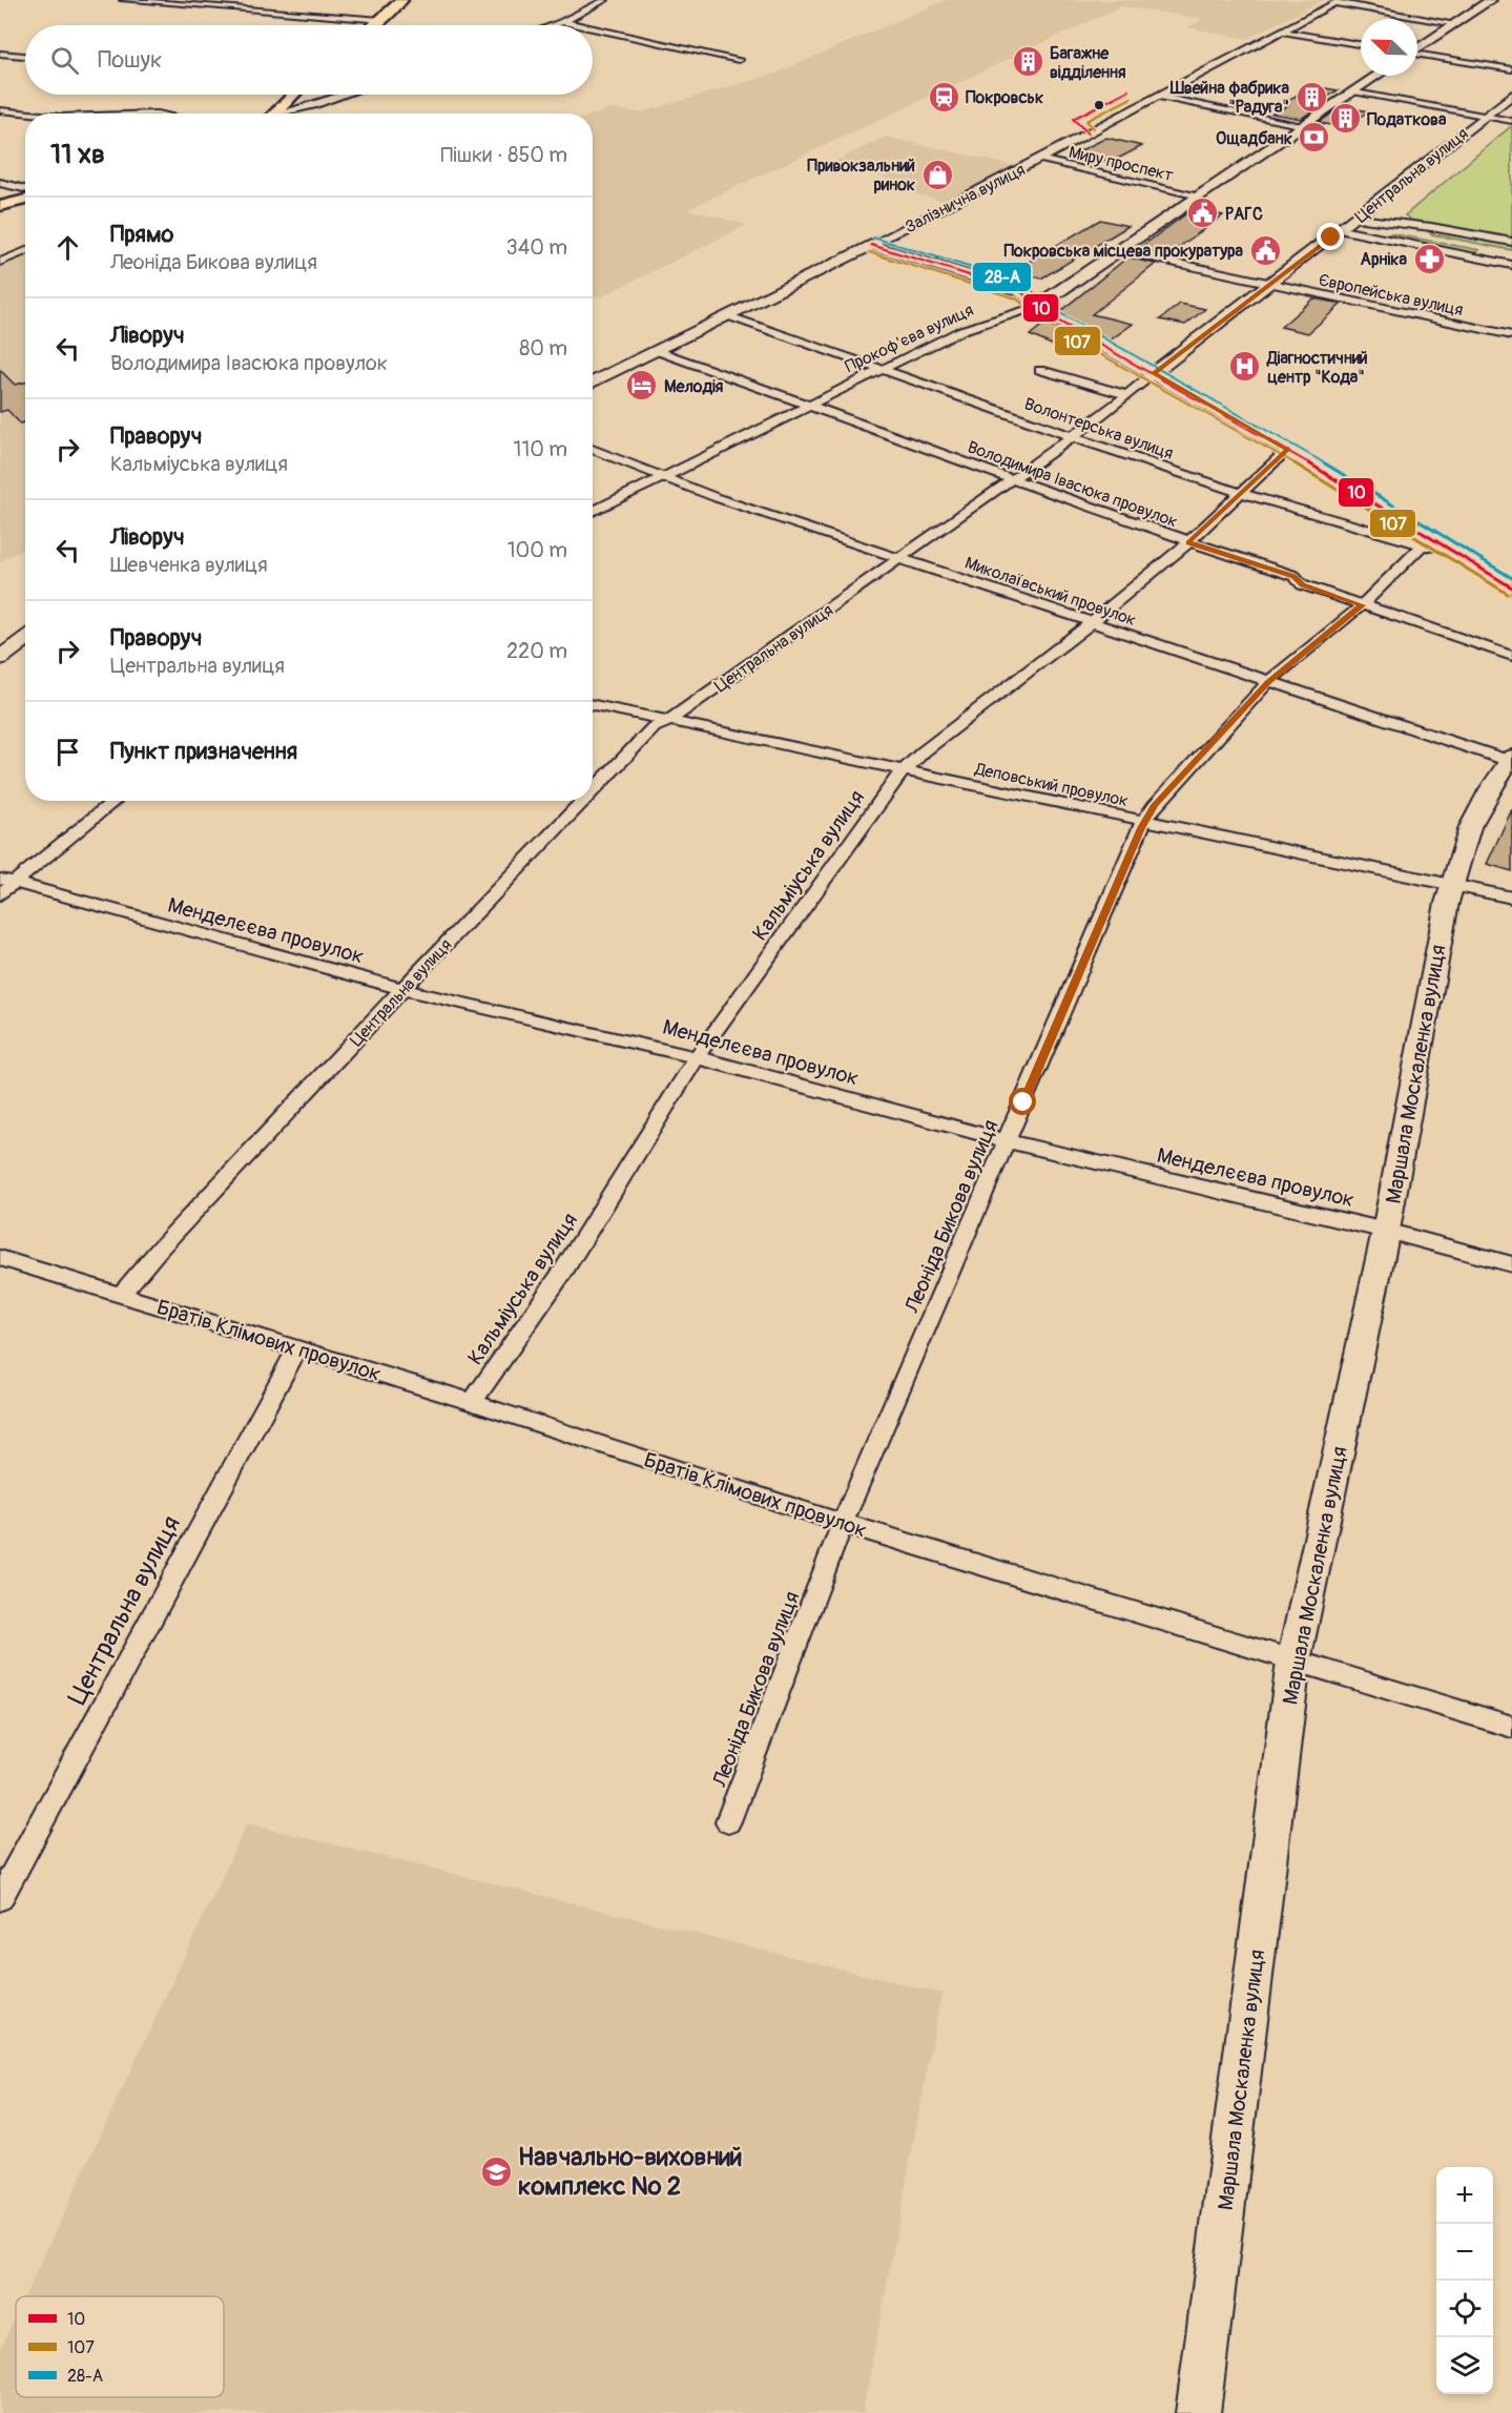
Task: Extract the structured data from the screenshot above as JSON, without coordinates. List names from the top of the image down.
{
  "streets": {
    "street": [
      "Миру проспект",
      "Центральна вулиця",
      "Залізнична вулиця",
      "Європейська вулиця",
      "Прокоф'єва вулиця",
      "Волонтерська вулиця",
      "Володимира Івасюка провулок",
      "Миколаївський провулок",
      "Деповський провулок",
      "Кальміуська вулиця",
      "Менделєєва провулок",
      "Маршала Москаленка вулиця",
      "Леоніда Бикова вулиця",
      "Братів Клімових провулок"
    ]
  },
  "crossings": [
    ["Миру проспект", "Залізнична вулиця"],
    ["Миру проспект", "Прокоф'єва вулиця"],
    ["Центральна вулиця", "Європейська вулиця"],
    ["Центральна вулиця", "Волонтерська вулиця"],
    ["Центральна вулиця", "Володимира Івасюка провулок"],
    ["Центральна вулиця", "Миколаївський провулок"],
    ["Центральна вулиця", "Деповський провулок"],
    ["Центральна вулиця", "Менделєєва провулок"],
    ["Центральна вулиця", "Братів Клімових провулок"],
    ["Залізнична вулиця", "Волонтерська вулиця"],
    ["Залізнична вулиця", "Володимира Івасюка провулок"],
    ["Європейська вулиця", "Прокоф'єва вулиця"],
    ["Прокоф'єва вулиця", "Волонтерська вулиця"],
    ["Прокоф'єва вулиця", "Володимира Івасюка провулок"],
    ["Прокоф'єва вулиця", "Миколаївський провулок"],
    ["Волонтерська вулиця", "Кальміуська вулиця"],
    ["Волонтерська вулиця", "Леоніда Бикова вулиця"],
    ["Володимира Івасюка провулок", "Кальміуська вулиця"],
    ["Володимира Івасюка провулок", "Леоніда Бикова вулиця"],
    ["Миколаївський провулок", "Кальміуська вулиця"],
    ["Миколаївський провулок", "Маршала Москаленка вулиця"],
    ["Миколаївський провулок", "Леоніда Бикова вулиця"],
    ["Деповський провулок", "Кальміуська вулиця"],
    ["Деповський провулок", "Маршала Москаленка вулиця"],
    ["Деповський провулок", "Леоніда Бикова вулиця"],
    ["Кальміуська вулиця", "Менделєєва провулок"],
    ["Кальміуська вулиця", "Братів Клімових провулок"],
    ["Менделєєва провулок", "Маршала Москаленка вулиця"],
    ["Менделєєва провулок", "Леоніда Бикова вулиця"],
    ["Маршала Москаленка вулиця", "Братів Клімових провулок"],
    ["Леоніда Бикова вулиця", "Братів Клімових провулок"]
  ],
  "places": {
    "building": ["Багажне відділення", "Швейна фабрика \"Радуга\"", "Податкова"],
    "station": ["Покровськ"],
    "bank": ["Ощадбанк"],
    "shop": ["Привокзальний ринок"],
    "public building": ["РАГС", "Покровська місцева прокуратура"],
    "pharmacy": ["Арніка"],
    "hospital": ["Діагностичний центр \"Кода\""],
    "hotel": ["Мелодія"],
    "school or university": ["Навчально-виховний комплекс № 2"]
  },
  "lines": ["transit line 10", "transit line 107", "transit line 28-А"],
  "legend": ["10", "107", "28-А"],
  "north": "top left",
  "page": {
    "search": "Пошук",
    "heading": ["11 хв", "Пішки · 850 m"],
    "list": [
      ["Прямо", "Леоніда Бикова вулиця", "340 m"],
      ["Ліворуч", "Володимира Івасюка провулок", "80 m"],
      ["Праворуч", "Кальміуська вулиця", "110 m"],
      ["Ліворуч", "Шевченка вулиця", "100 m"],
      ["Праворуч", "Центральна вулиця", "220 m"],
      "Пункт призначення"
    ],
    "map_buttons": ["+", "−"]
  }
}
